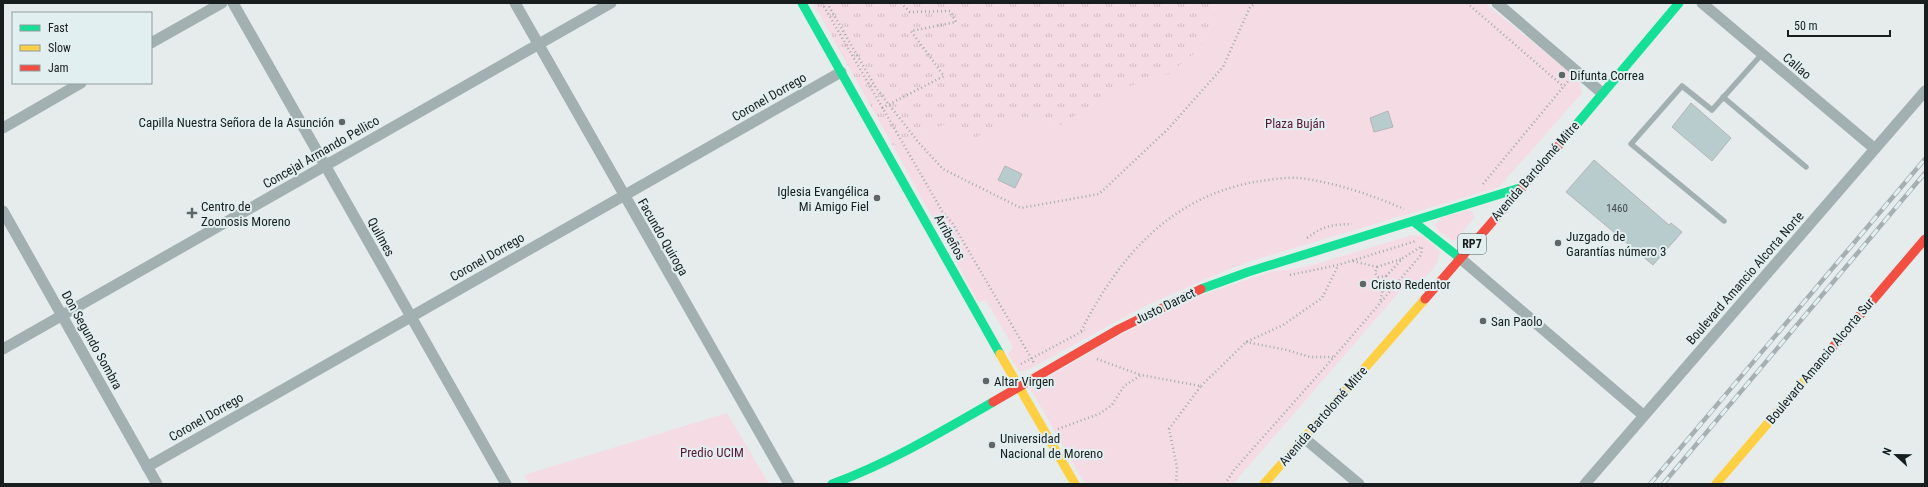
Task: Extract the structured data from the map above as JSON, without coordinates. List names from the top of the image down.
{
  "streets": {
    "street": [
      "Callao",
      "Coronel Dorrego",
      "Concejal Armando Pellico",
      "Avenida Bartolomé Mitre",
      "Quilmes",
      "Facundo Quiroga",
      "Arribeños",
      "RP7",
      "Boulevard Amancio Alcorta Norte",
      "Justo Daract",
      "Don Segundo Sombra",
      "Boulevard Amancio Alcorta Sur"
    ]
  },
  "crossings": [
    ["Callao", "Boulevard Amancio Alcorta Norte"],
    ["Coronel Dorrego", "Quilmes"],
    ["Coronel Dorrego", "Facundo Quiroga"],
    ["Coronel Dorrego", "Arribeños"],
    ["Coronel Dorrego", "Don Segundo Sombra"],
    ["Concejal Armando Pellico", "Quilmes"],
    ["Concejal Armando Pellico", "Facundo Quiroga"],
    ["Concejal Armando Pellico", "Don Segundo Sombra"],
    ["Avenida Bartolomé Mitre", "Justo Daract"],
    ["Arribeños", "Justo Daract"]
  ],
  "parks": ["Plaza Buján", "Predio UCIM"],
  "places": {
    "other": [
      "Difunta Correa",
      "Capilla Nuestra Señora de la Asunción",
      "Iglesia Evangélica Mi Amigo Fiel",
      "Juzgado de Garantías número 3",
      "Cristo Redentor",
      "San Paolo",
      "Altar Virgen",
      "Universidad Nacional de Moreno"
    ],
    "health": ["Centro de Zoonosis Moreno"]
  },
  "house_numbers": ["1460"],
  "legend": ["Fast", "Slow", "Jam"],
  "scale_bar": "50 m",
  "north": "left"
}
